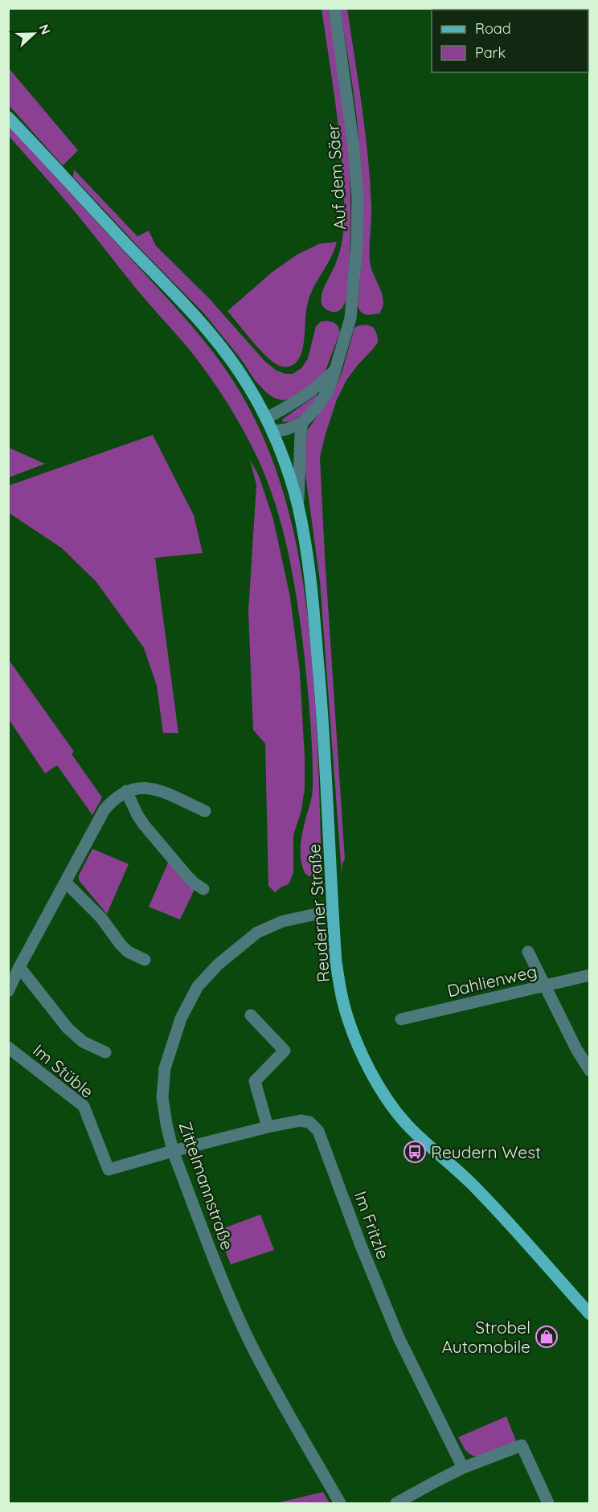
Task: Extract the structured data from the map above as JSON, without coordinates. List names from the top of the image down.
{
  "streets": {
    "main road": ["Reuderner Straße"],
    "street": [
      "Auf dem Säer",
      "Dahlienweg",
      "Im Stüble",
      "Zittelmannstraße",
      "Im Fritzle"
    ]
  },
  "crossings": [
    ["Auf dem Säer", "Reuderner Straße"],
    ["Reuderner Straße", "Zittelmannstraße"],
    ["Im Stüble", "Zittelmannstraße"],
    ["Im Stüble", "Im Fritzle"],
    ["Zittelmannstraße", "Im Fritzle"]
  ],
  "places": {
    "bus stop": ["Reudern West"],
    "shop": ["Strobel Automobile"]
  },
  "legend": ["Road", "Park"],
  "north": "right"
}
